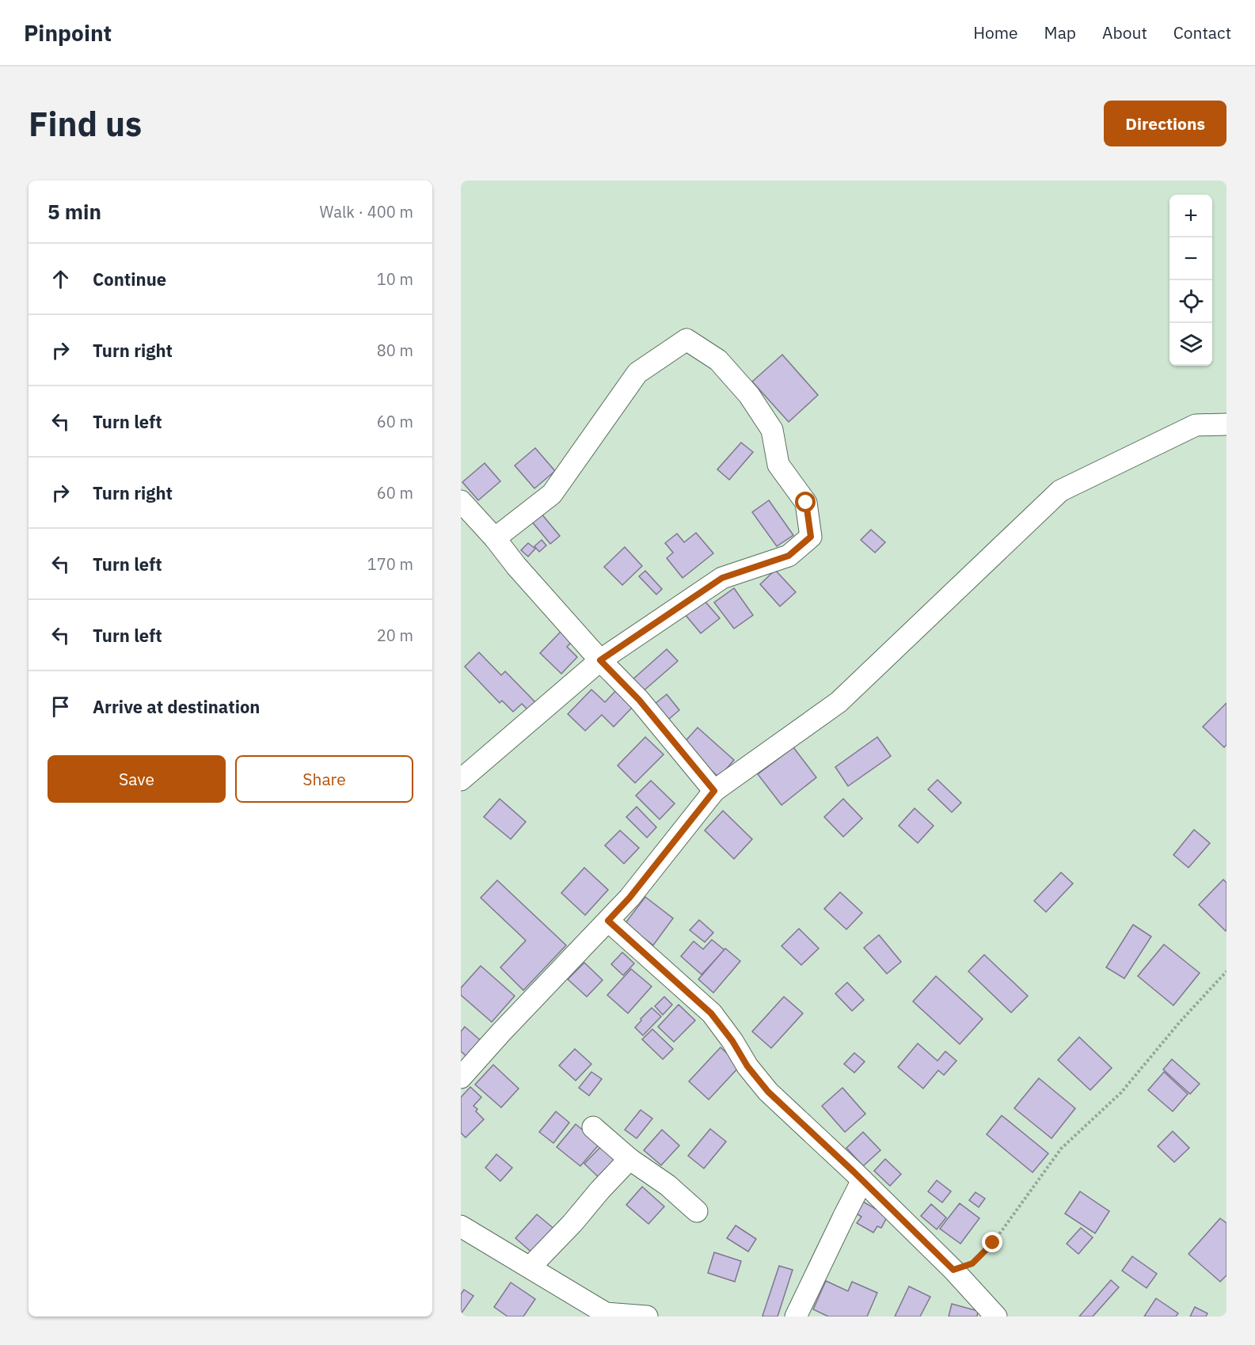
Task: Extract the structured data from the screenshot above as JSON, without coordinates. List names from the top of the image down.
{
  "page": {
    "header": "Pinpoint",
    "nav": [
      "Home",
      "Map",
      "About",
      "Contact"
    ],
    "buttons": [
      "Directions",
      ["Save", "Share"]
    ],
    "title": "Find us",
    "heading": ["5 min", "Walk · 400 m"],
    "map_buttons": ["+", "−"],
    "list": [
      ["Continue", "10 m"],
      ["Turn right", "80 m"],
      ["Turn left", "60 m"],
      ["Turn right", "60 m"],
      ["Turn left", "170 m"],
      ["Turn left", "20 m"],
      "Arrive at destination"
    ]
  }
}
